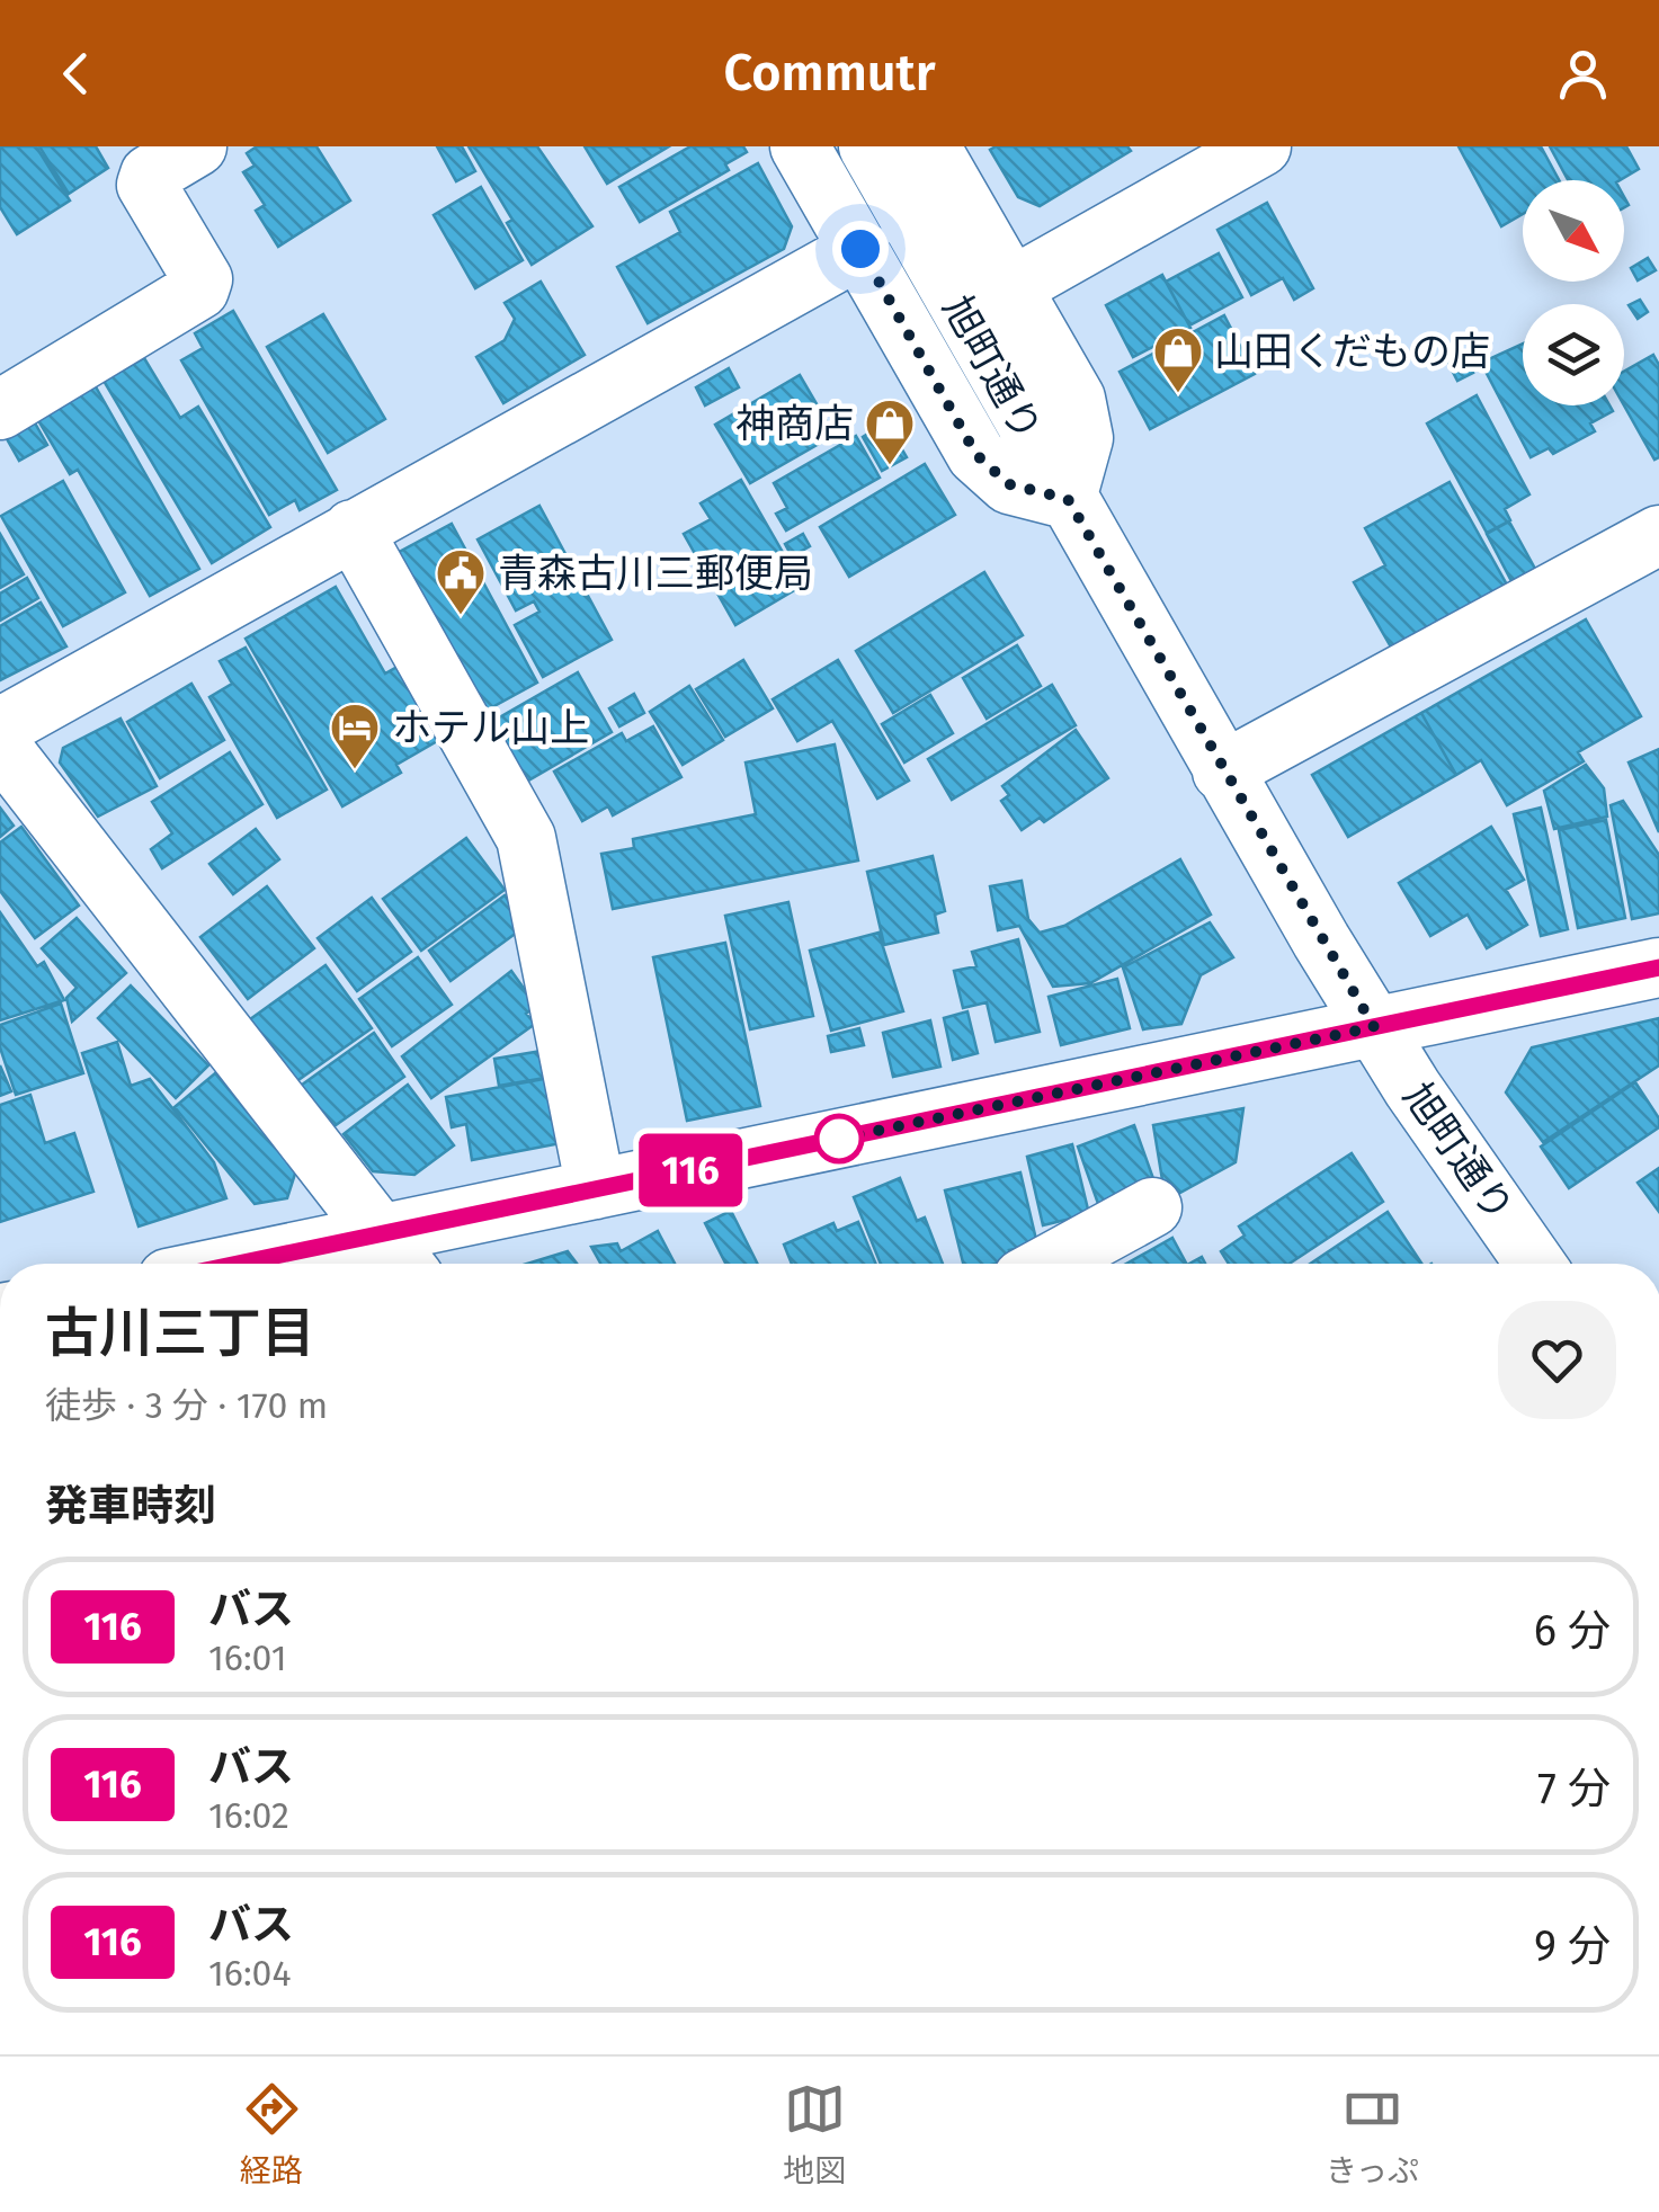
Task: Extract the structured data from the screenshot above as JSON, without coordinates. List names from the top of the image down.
{
  "streets": {
    "street": ["旭町通り"]
  },
  "places": {
    "shop": ["山田くだもの店", "神商店"],
    "public building": ["青森古川三郵便局"],
    "hotel": ["ホテル山上"]
  },
  "lines": ["bus line 116"],
  "north": "bottom right",
  "page": {
    "header": "Commutr",
    "on_map": "116",
    "heading": [
      ["古川三丁目", "徒歩 · 3 分 · 170 m"],
      "発車時刻"
    ],
    "list": [
      {
        "mark": "116",
        "name": "バス",
        "note": "16:01",
        "value": "6 分"
      },
      {
        "mark": "116",
        "name": "バス",
        "note": "16:02",
        "value": "7 分"
      },
      {
        "mark": "116",
        "name": "バス",
        "note": "16:04",
        "value": "9 分"
      }
    ],
    "tabs": ["経路", "地図", "きっぷ"]
  }
}
